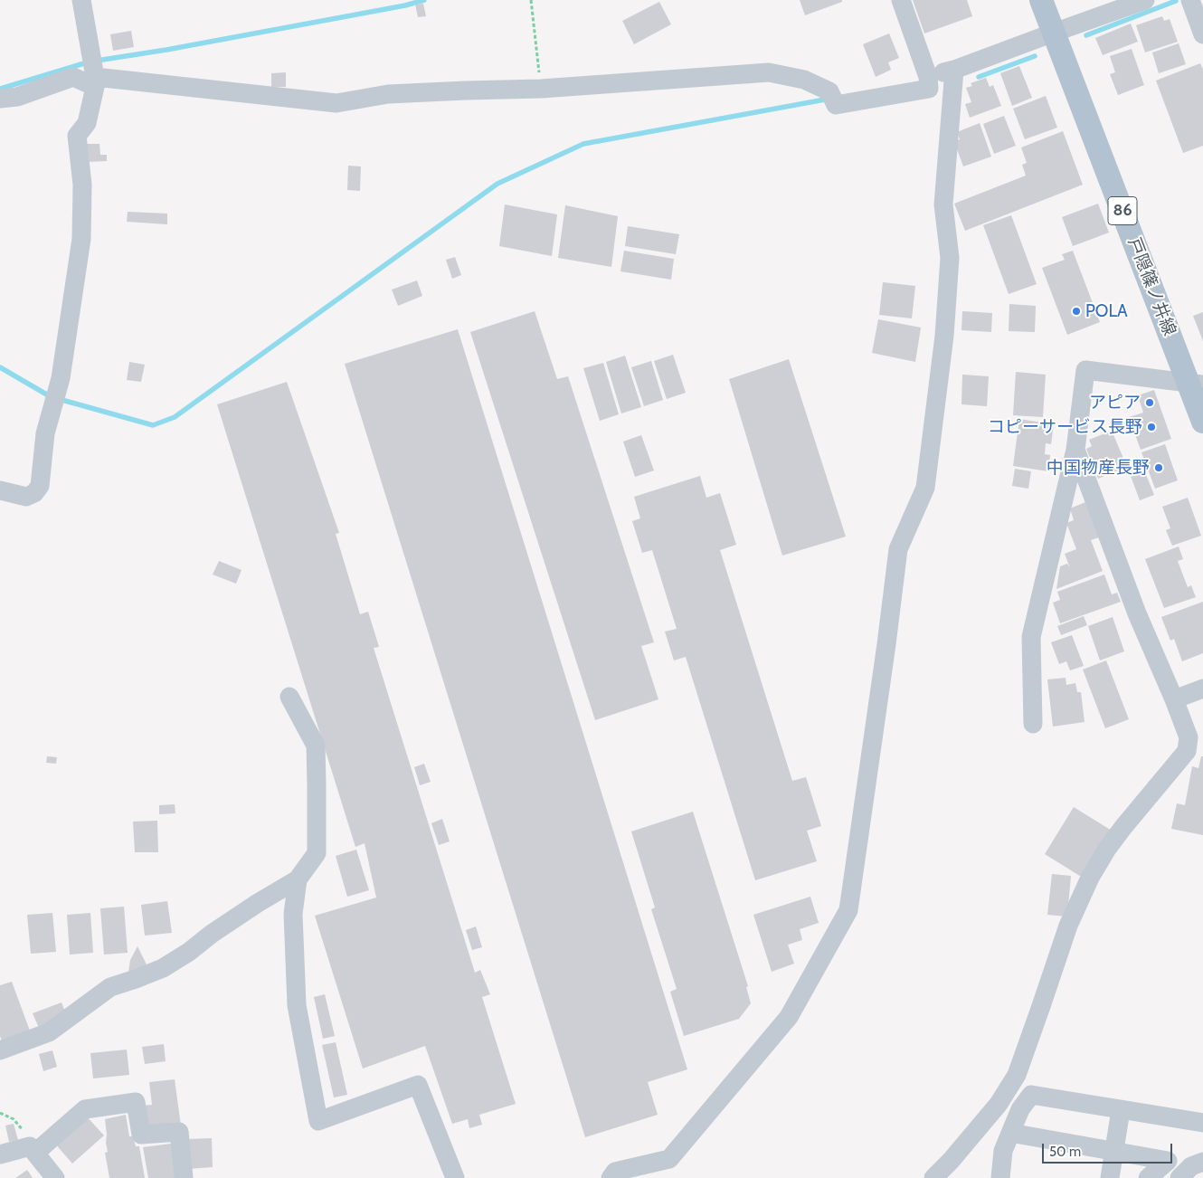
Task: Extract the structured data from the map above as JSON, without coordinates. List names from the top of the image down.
{
  "streets": {
    "main road": ["86", "戸隠篠ノ井線"]
  },
  "places": [
    "POLA",
    "アピア",
    "コピーサービス長野",
    "中国物産長野"
  ],
  "scale_bar": "50 m"
}
